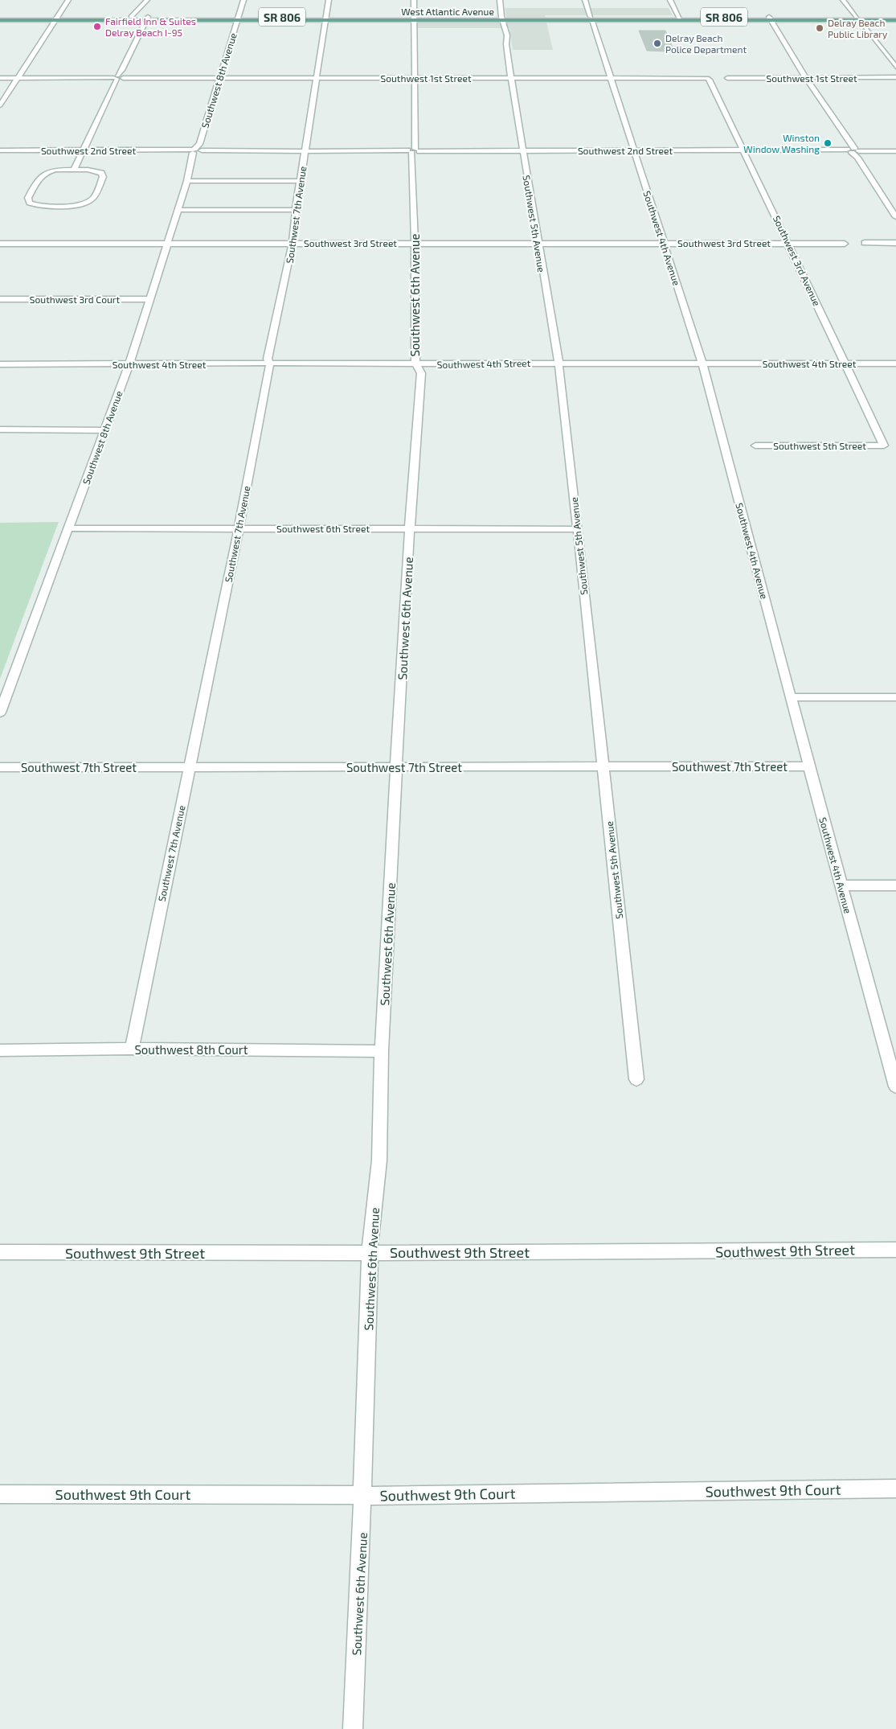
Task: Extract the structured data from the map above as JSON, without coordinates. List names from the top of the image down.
{
  "streets": {
    "main road": ["West Atlantic Avenue", "SR 806"],
    "street": [
      "Southwest 1st Street",
      "Southwest 8th Avenue",
      "Southwest 2nd Street",
      "Southwest 7th Avenue",
      "Southwest 5th Avenue",
      "Southwest 4th Avenue",
      "Southwest 3rd Street",
      "Southwest 3rd Avenue",
      "Southwest 6th Avenue",
      "Southwest 3rd Court",
      "Southwest 4th Street",
      "Southwest 5th Street",
      "Southwest 6th Street",
      "Southwest 7th Street",
      "Southwest 8th Court",
      "Southwest 9th Street",
      "Southwest 9th Court"
    ]
  },
  "crossings": [
    ["West Atlantic Avenue", "Southwest 8th Avenue"],
    ["West Atlantic Avenue", "Southwest 7th Avenue"],
    ["West Atlantic Avenue", "Southwest 5th Avenue"],
    ["West Atlantic Avenue", "Southwest 4th Avenue"],
    ["West Atlantic Avenue", "Southwest 6th Avenue"],
    ["Southwest 1st Street", "Southwest 8th Avenue"],
    ["Southwest 1st Street", "Southwest 7th Avenue"],
    ["Southwest 1st Street", "Southwest 5th Avenue"],
    ["Southwest 1st Street", "Southwest 4th Avenue"],
    ["Southwest 1st Street", "Southwest 3rd Avenue"],
    ["Southwest 1st Street", "Southwest 6th Avenue"],
    ["Southwest 8th Avenue", "Southwest 2nd Street"],
    ["Southwest 8th Avenue", "Southwest 3rd Street"],
    ["Southwest 8th Avenue", "Southwest 3rd Court"],
    ["Southwest 8th Avenue", "Southwest 4th Street"],
    ["Southwest 8th Avenue", "Southwest 6th Street"],
    ["Southwest 2nd Street", "Southwest 7th Avenue"],
    ["Southwest 2nd Street", "Southwest 5th Avenue"],
    ["Southwest 2nd Street", "Southwest 4th Avenue"],
    ["Southwest 2nd Street", "Southwest 3rd Avenue"],
    ["Southwest 2nd Street", "Southwest 6th Avenue"],
    ["Southwest 7th Avenue", "Southwest 3rd Street"],
    ["Southwest 7th Avenue", "Southwest 4th Street"],
    ["Southwest 7th Avenue", "Southwest 6th Street"],
    ["Southwest 7th Avenue", "Southwest 7th Street"],
    ["Southwest 7th Avenue", "Southwest 8th Court"],
    ["Southwest 5th Avenue", "Southwest 3rd Street"],
    ["Southwest 5th Avenue", "Southwest 4th Street"],
    ["Southwest 5th Avenue", "Southwest 6th Street"],
    ["Southwest 5th Avenue", "Southwest 7th Street"],
    ["Southwest 4th Avenue", "Southwest 3rd Street"],
    ["Southwest 4th Avenue", "Southwest 4th Street"],
    ["Southwest 4th Avenue", "Southwest 7th Street"],
    ["Southwest 3rd Street", "Southwest 3rd Avenue"],
    ["Southwest 3rd Street", "Southwest 6th Avenue"],
    ["Southwest 3rd Avenue", "Southwest 4th Street"],
    ["Southwest 3rd Avenue", "Southwest 5th Street"],
    ["Southwest 6th Avenue", "Southwest 4th Street"],
    ["Southwest 6th Avenue", "Southwest 6th Street"],
    ["Southwest 6th Avenue", "Southwest 7th Street"],
    ["Southwest 6th Avenue", "Southwest 8th Court"],
    ["Southwest 6th Avenue", "Southwest 9th Street"],
    ["Southwest 6th Avenue", "Southwest 9th Court"]
  ],
  "places": [
    "Fairfield Inn & Suites Delray Beach I-95",
    "Delray Beach Public Library",
    "Delray Beach Police Department",
    "Winston Window Washing"
  ]
}
